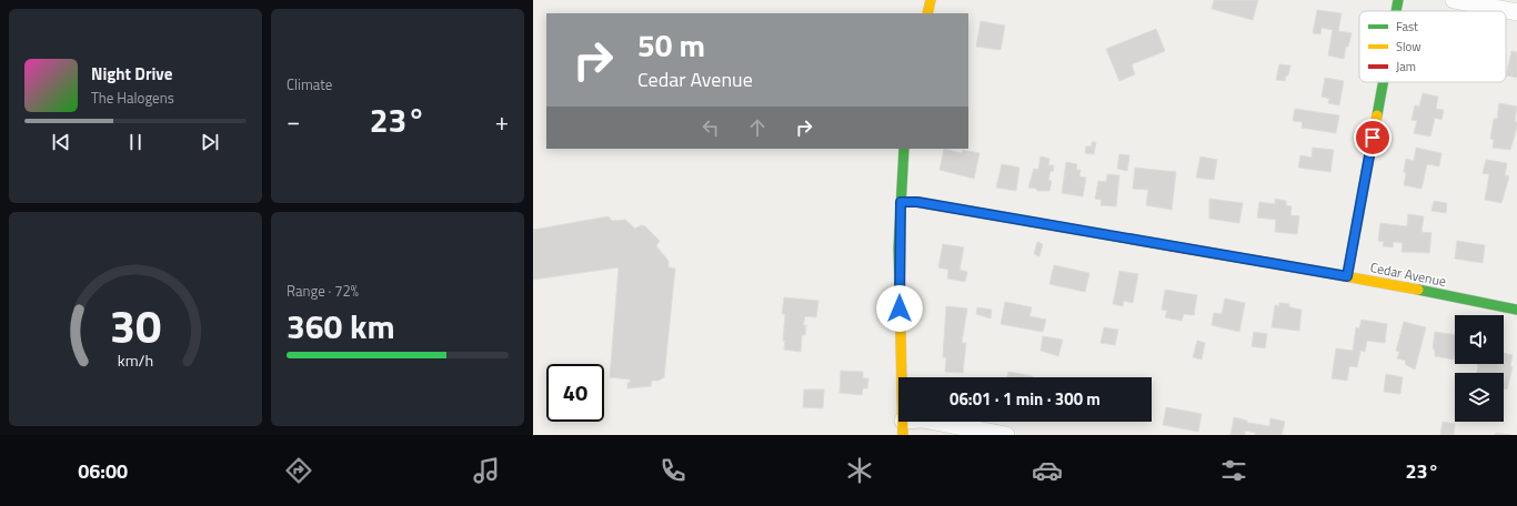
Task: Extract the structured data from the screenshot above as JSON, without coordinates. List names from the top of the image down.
{
  "streets": {
    "street": ["Cedar Avenue"]
  },
  "legend": ["Fast", "Slow", "Jam"],
  "page": {
    "tile": [
      "Climate",
      ["Range · 72%", "360 km"]
    ],
    "turn": ["50 m", "Cedar Avenue"],
    "song": ["Night Drive", "The Halogens"],
    "heat": ["−", "23°", "+"],
    "limit": "40",
    "trip": "06:01 · 1 min · 300 m",
    "tabs": ["06:00", "23°"],
    "gauge": ["30", "km/h"]
  }
}
